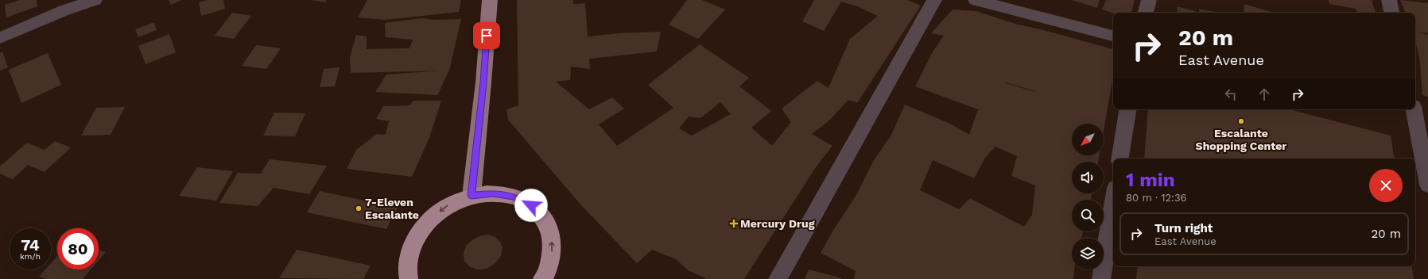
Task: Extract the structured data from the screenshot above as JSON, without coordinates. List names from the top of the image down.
{
  "places": {
    "other": ["Escalante Shopping Center", "7-Eleven Escalante"],
    "health": ["Mercury Drug"]
  },
  "north": "bottom left",
  "page": {
    "turn": ["20 m", "East Avenue"],
    "heading": ["1 min", "80 m · 12:36"],
    "list": [
      {
        "name": "Turn right",
        "note": "East Avenue",
        "value": "20 m"
      }
    ],
    "speed": "74 km/h",
    "limit": "80"
  }
}
